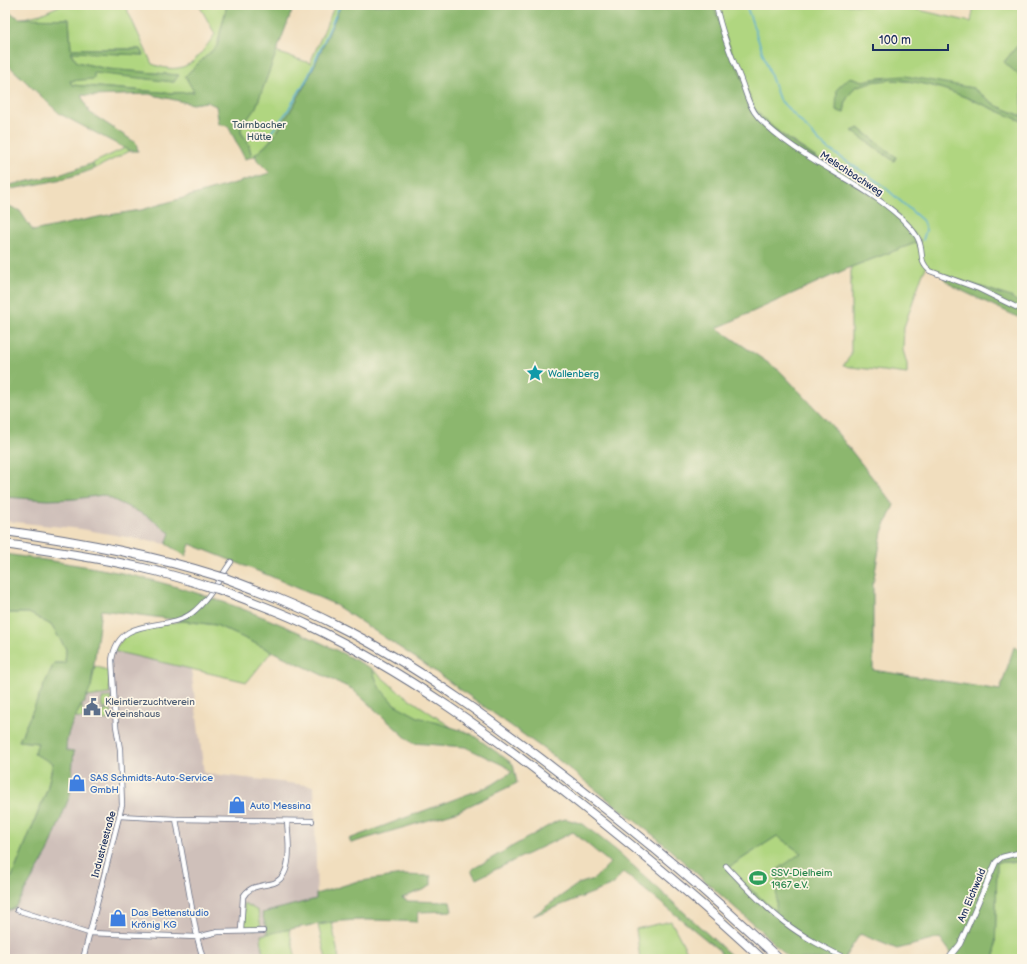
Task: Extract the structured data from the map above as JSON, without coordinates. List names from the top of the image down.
{
  "streets": {
    "street": ["Melschbachweg", "Industriestraße", "Am Eichwald"]
  },
  "parks": ["Tairnbacher Hütte"],
  "places": {
    "place": ["Wallenberg"],
    "public building": ["Kleintierzuchtverein Vereinshaus"],
    "shop": ["SAS Schmidts-Auto-Service GmbH", "Auto Messina", "Das Bettenstudio Krönig KG"],
    "sports": ["SSV-Dielheim 1967 e.V."]
  },
  "scale_bar": "100 m"
}
